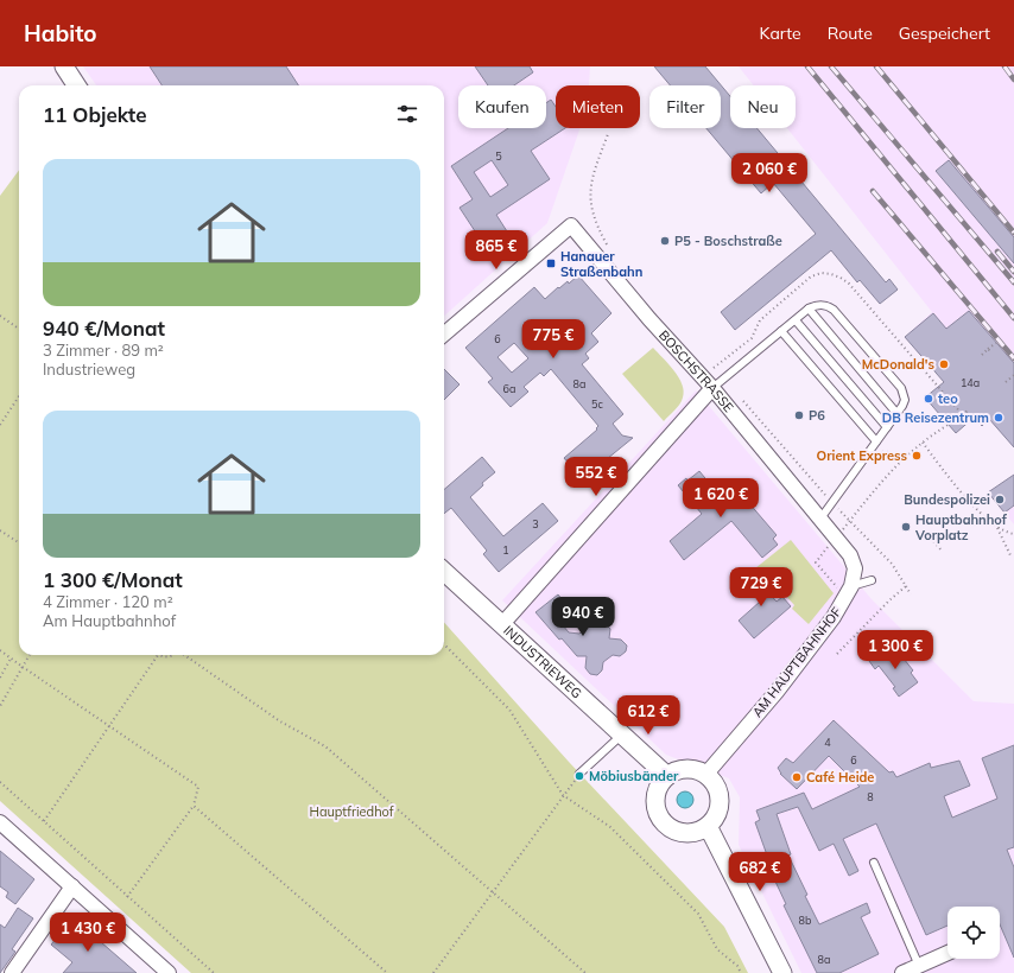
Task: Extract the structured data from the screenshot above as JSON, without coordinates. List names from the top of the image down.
{
  "streets": {
    "street": ["BOSCHSTRASSE", "INDUSTRIEWEG", "AM HAUPTBAHNHOF"]
  },
  "crossings": [
    ["BOSCHSTRASSE", "AM HAUPTBAHNHOF"],
    ["INDUSTRIEWEG", "AM HAUPTBAHNHOF"]
  ],
  "parks": ["Hauptfriedhof"],
  "places": {
    "other": [
      "P5 - Boschstraße",
      "McDonald's",
      "teo",
      "P6",
      "DB Reisezentrum",
      "Orient Express",
      "Bundespolizei",
      "Hauptbahnhof Vorplatz",
      "Möbiusbänder",
      "Café Heide"
    ],
    "transit": ["Hanauer Straßenbahn"]
  },
  "house_numbers": [
    "5",
    "6",
    "14a",
    "8a",
    "6a",
    "5c",
    "3",
    "1",
    "4",
    "6",
    "8",
    "8b",
    "8a"
  ],
  "page": {
    "header": "Habito",
    "nav": ["Karte", "Route", "Gespeichert"],
    "chip": [
      "Kaufen",
      "Mieten",
      "Filter",
      "Neu"
    ],
    "heading": "11 Objekte",
    "list": [
      {
        "name": "940 €/Monat",
        "note": "3 Zimmer · 89 m² · Industrieweg"
      },
      {
        "name": "1 300 €/Monat",
        "note": "4 Zimmer · 120 m² · Am Hauptbahnhof"
      }
    ],
    "price": [
      "2 060 €",
      "865 €",
      "775 €",
      "552 €",
      "1 620 €",
      "729 €",
      "940 €",
      "1 300 €",
      "612 €",
      "682 €",
      "1 430 €"
    ]
  }
}
